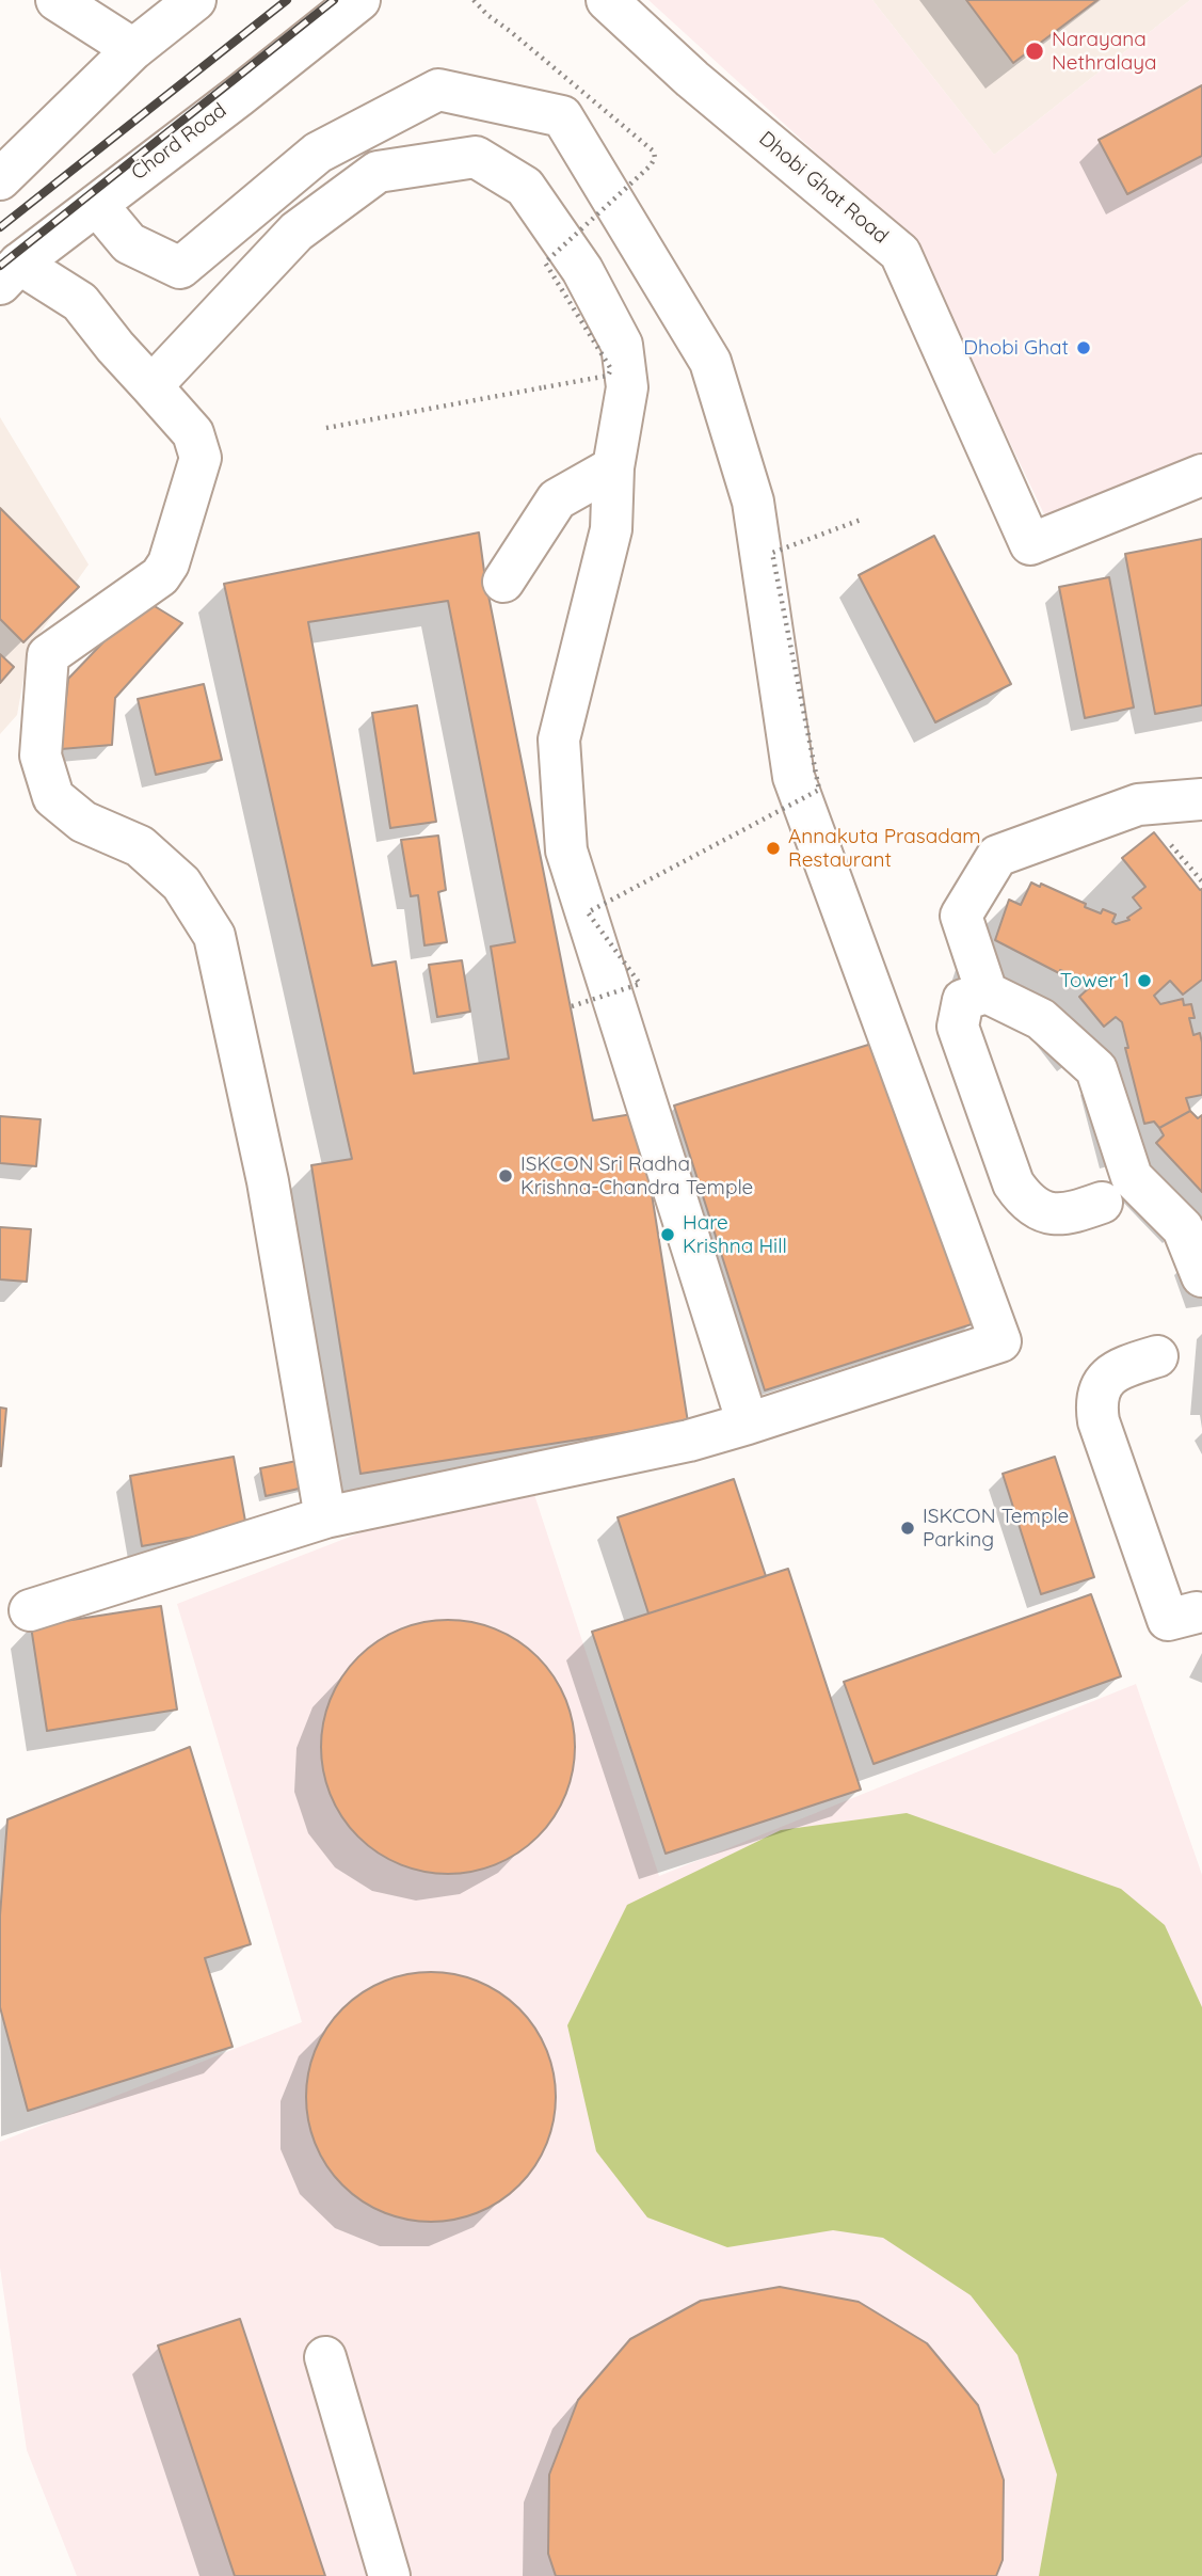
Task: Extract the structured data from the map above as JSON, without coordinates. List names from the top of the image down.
{
  "streets": {
    "street": ["Chord Road", "Dhobi Ghat Road"]
  },
  "places": [
    "Narayana Nethralaya",
    "Dhobi Ghat",
    "Annakuta Prasadam Restaurant",
    "Tower 1",
    "ISKCON Sri Radha Krishna-Chandra Temple",
    "Hare Krishna Hill",
    "ISKCON Temple Parking"
  ]
}
